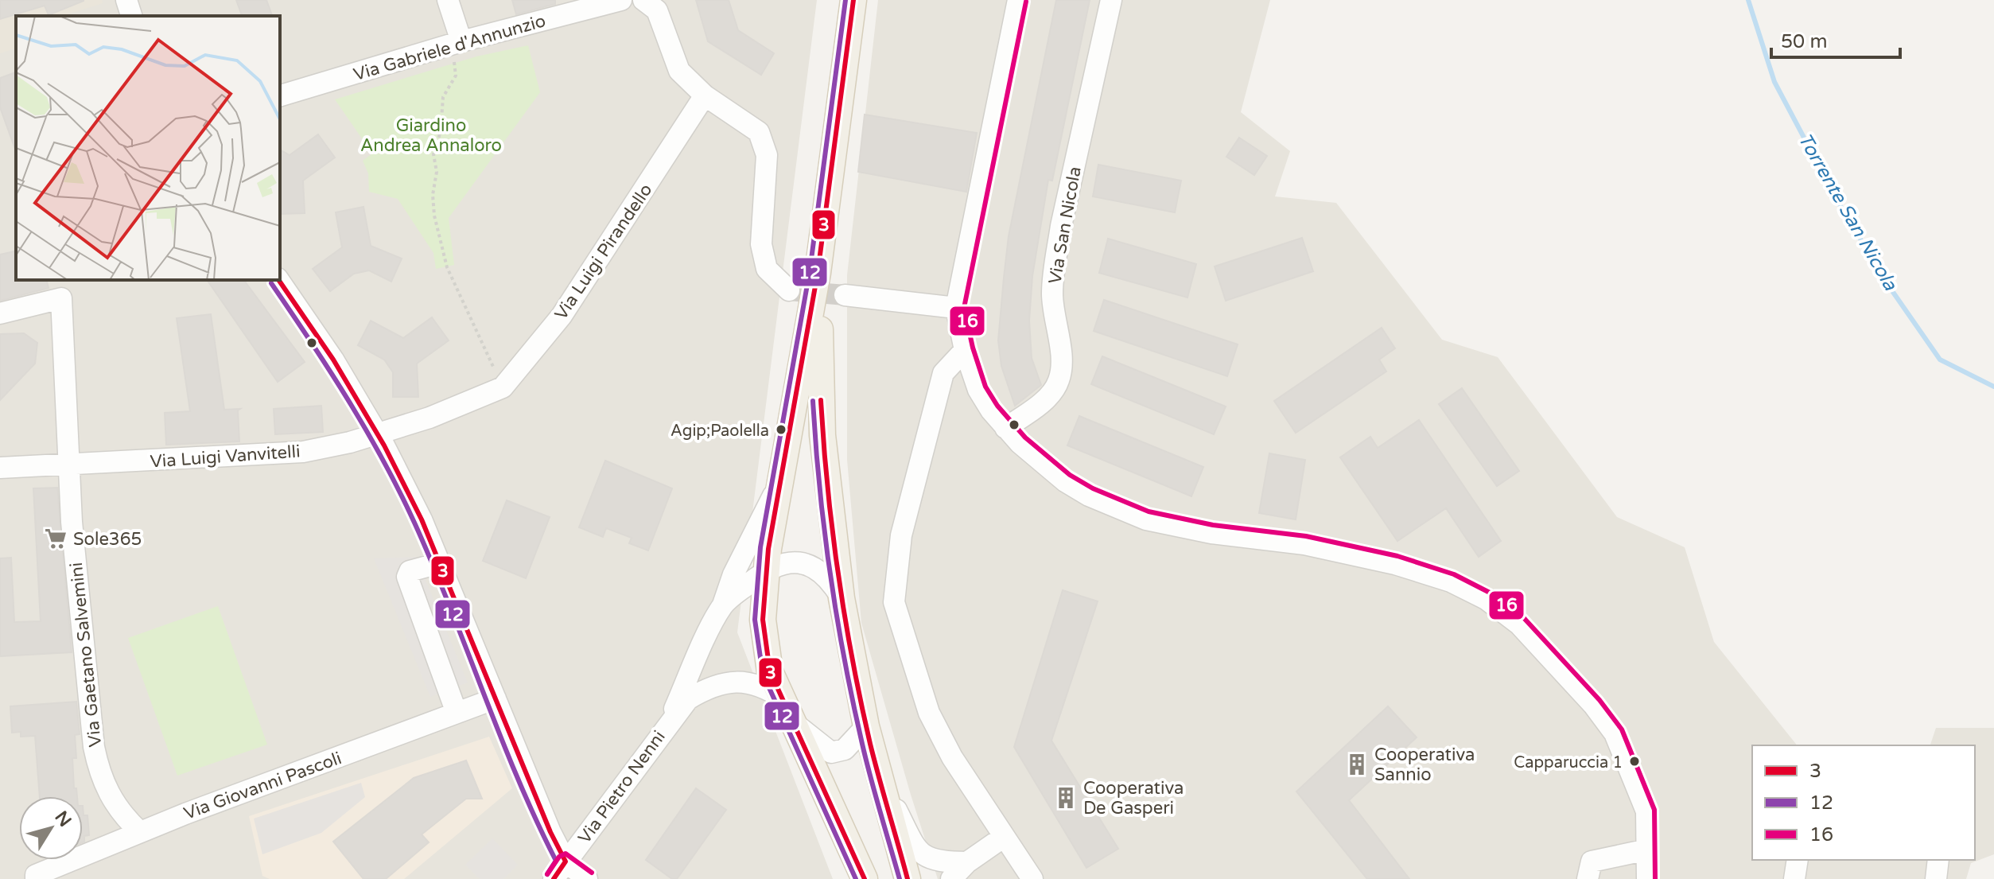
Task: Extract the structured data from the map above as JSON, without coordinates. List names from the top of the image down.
{
  "streets": {
    "street": [
      "Via Gabriele d'Annunzio",
      "Via San Nicola",
      "Via Luigi Pirandello",
      "Via Luigi Vanvitelli",
      "Via Gaetano Salvemini",
      "Via Giovanni Pascoli",
      "Via Pietro Nenni"
    ]
  },
  "crossings": [
    ["Via Luigi Pirandello", "Via Luigi Vanvitelli"],
    ["Via Luigi Vanvitelli", "Via Gaetano Salvemini"],
    ["Via Gaetano Salvemini", "Via Giovanni Pascoli"]
  ],
  "water": ["Torrente San Nicola"],
  "parks": ["Giardino Andrea Annaloro"],
  "places": {
    "other": ["Agip;Paolella", "Capparuccia 1"],
    "supermarket": ["Sole365"],
    "building": ["Cooperativa Sannio", "Cooperativa De Gasperi"]
  },
  "lines": ["transit line 3", "transit line 12", "transit line 16"],
  "legend": ["3", "12", "16"],
  "scale_bar": "50 m",
  "north": "top right"
}
